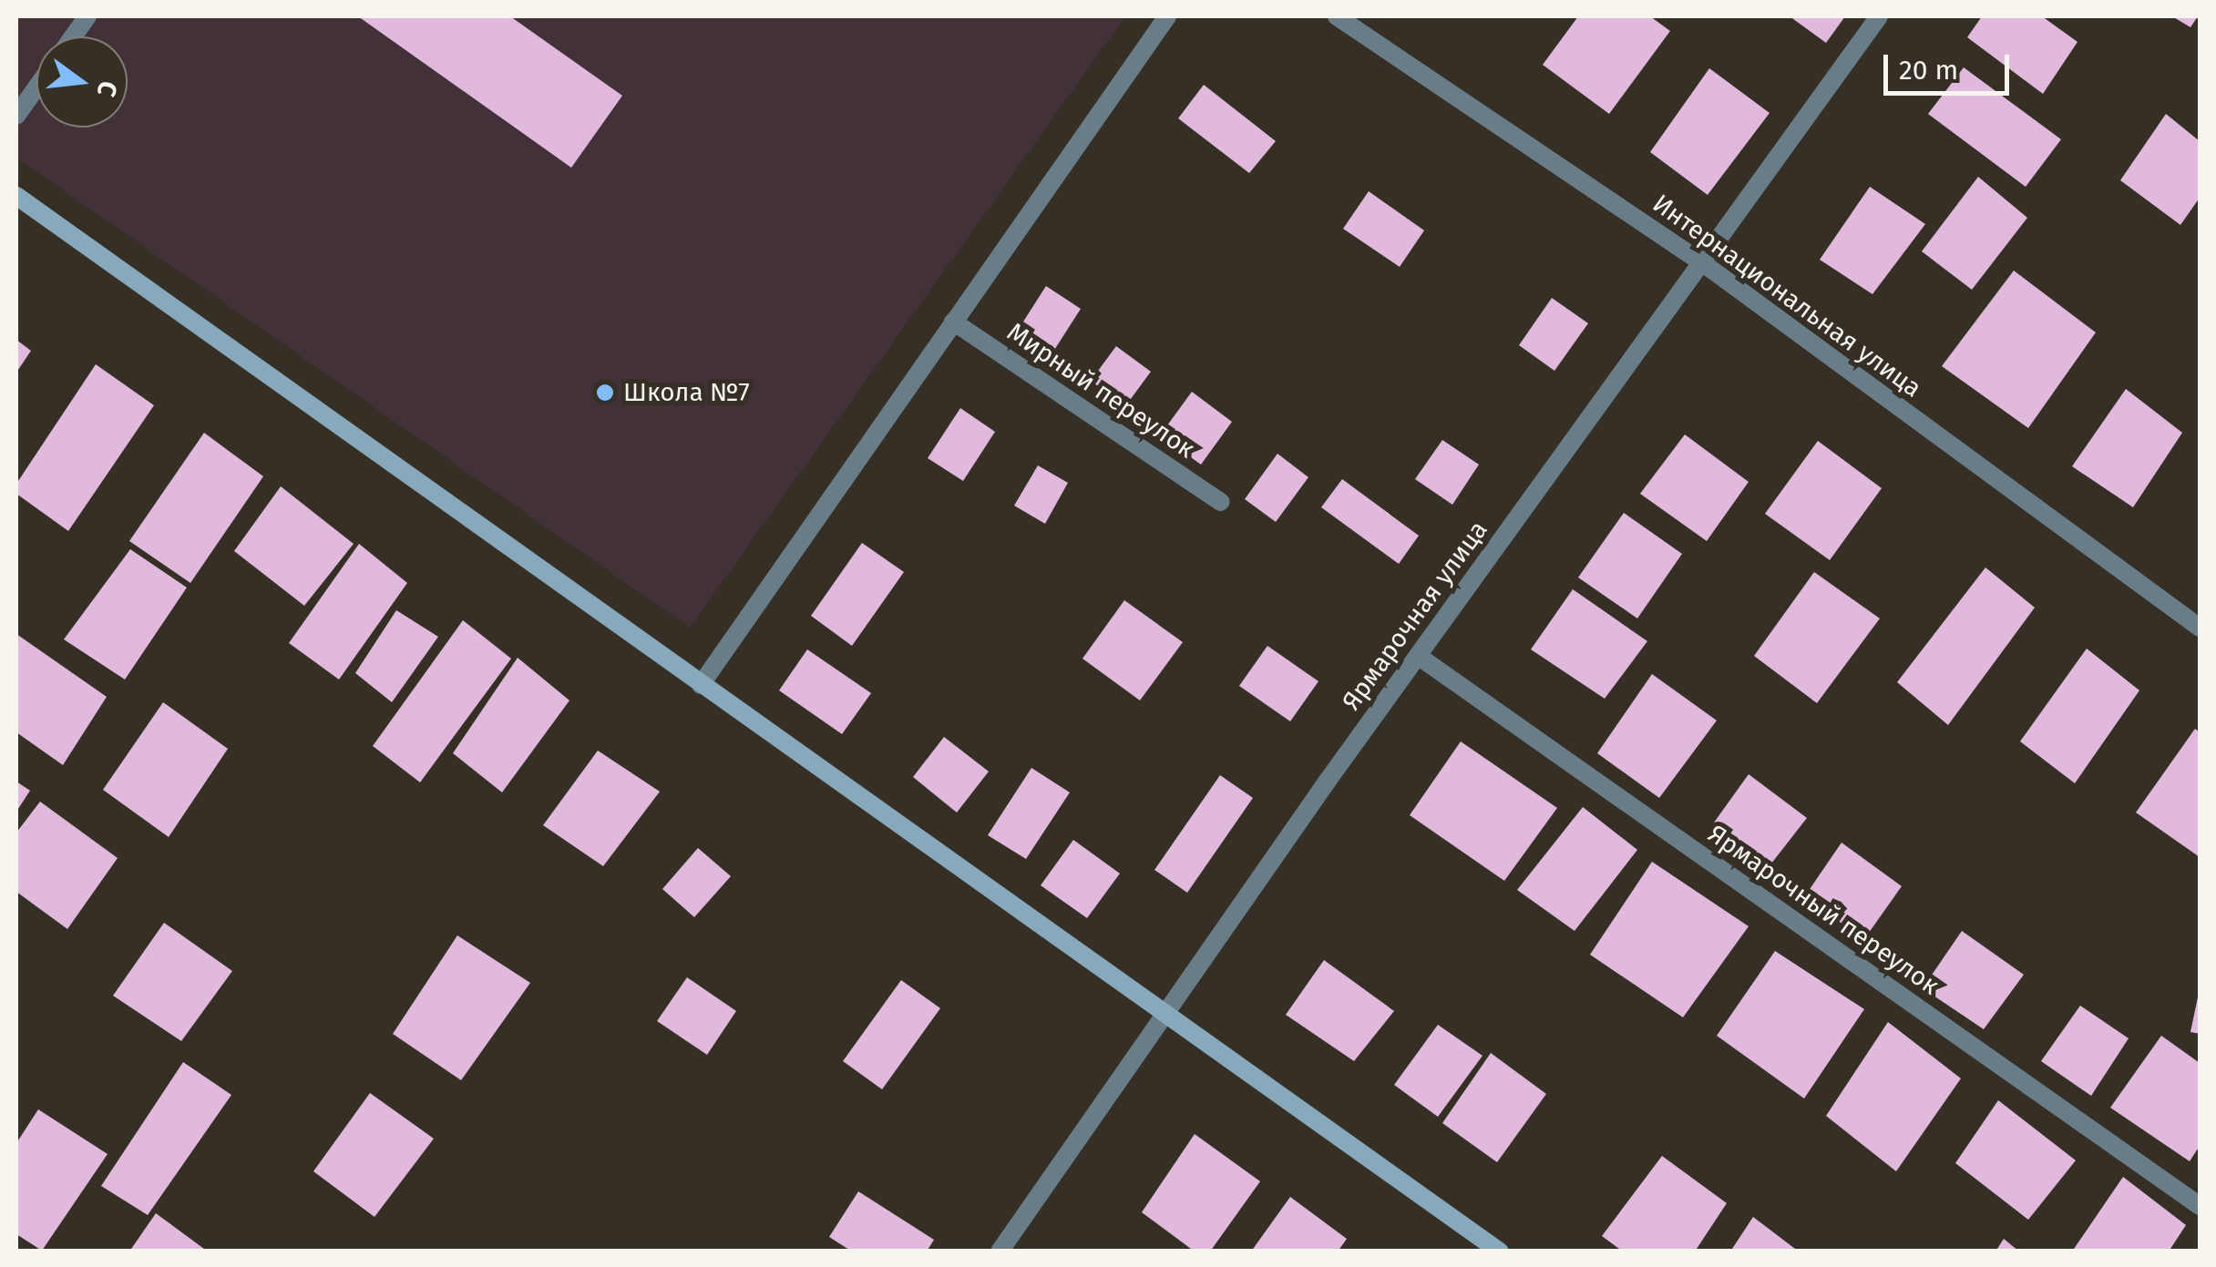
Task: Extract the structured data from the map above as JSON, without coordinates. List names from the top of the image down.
{
  "streets": {
    "street": [
      "Интернациональная улица",
      "Мирный переулок",
      "Ярмарочная улица",
      "Ярмарочный переулок"
    ]
  },
  "crossings": [
    ["Интернациональная улица", "Ярмарочная улица"],
    ["Ярмарочная улица", "Ярмарочный переулок"]
  ],
  "places": ["Школа №7"],
  "scale_bar": "20 m",
  "north": "right"
}
